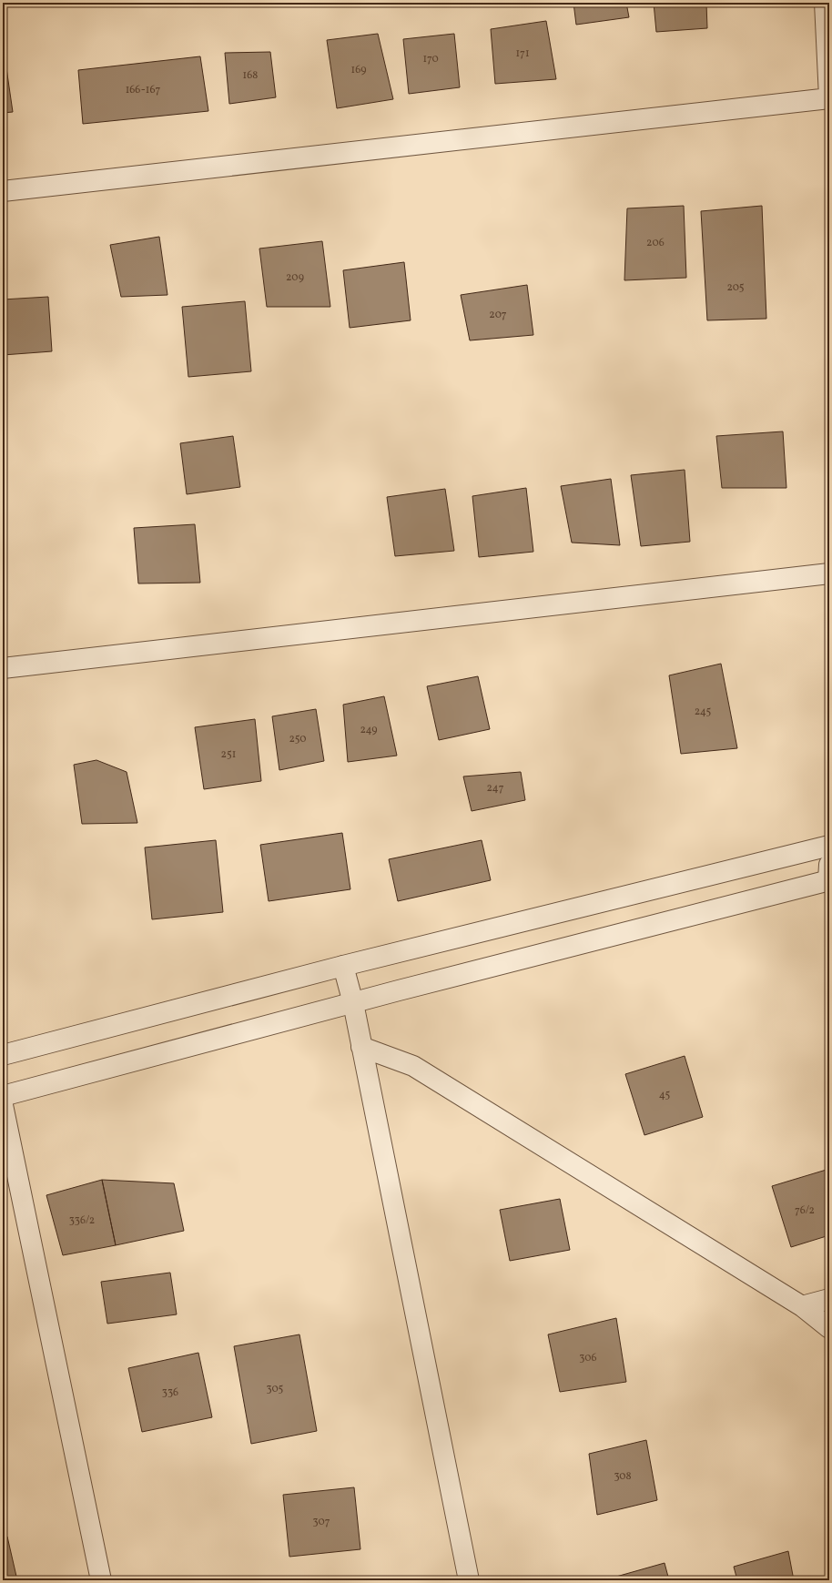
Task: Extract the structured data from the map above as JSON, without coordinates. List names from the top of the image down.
{
  "house_numbers": [
    "171",
    "170",
    "169",
    "168",
    "166-167",
    "206",
    "209",
    "205",
    "207",
    "245",
    "249",
    "250",
    "251",
    "247",
    "45",
    "76/2",
    "336/2",
    "306",
    "305",
    "336",
    "308",
    "307"
  ]
}
